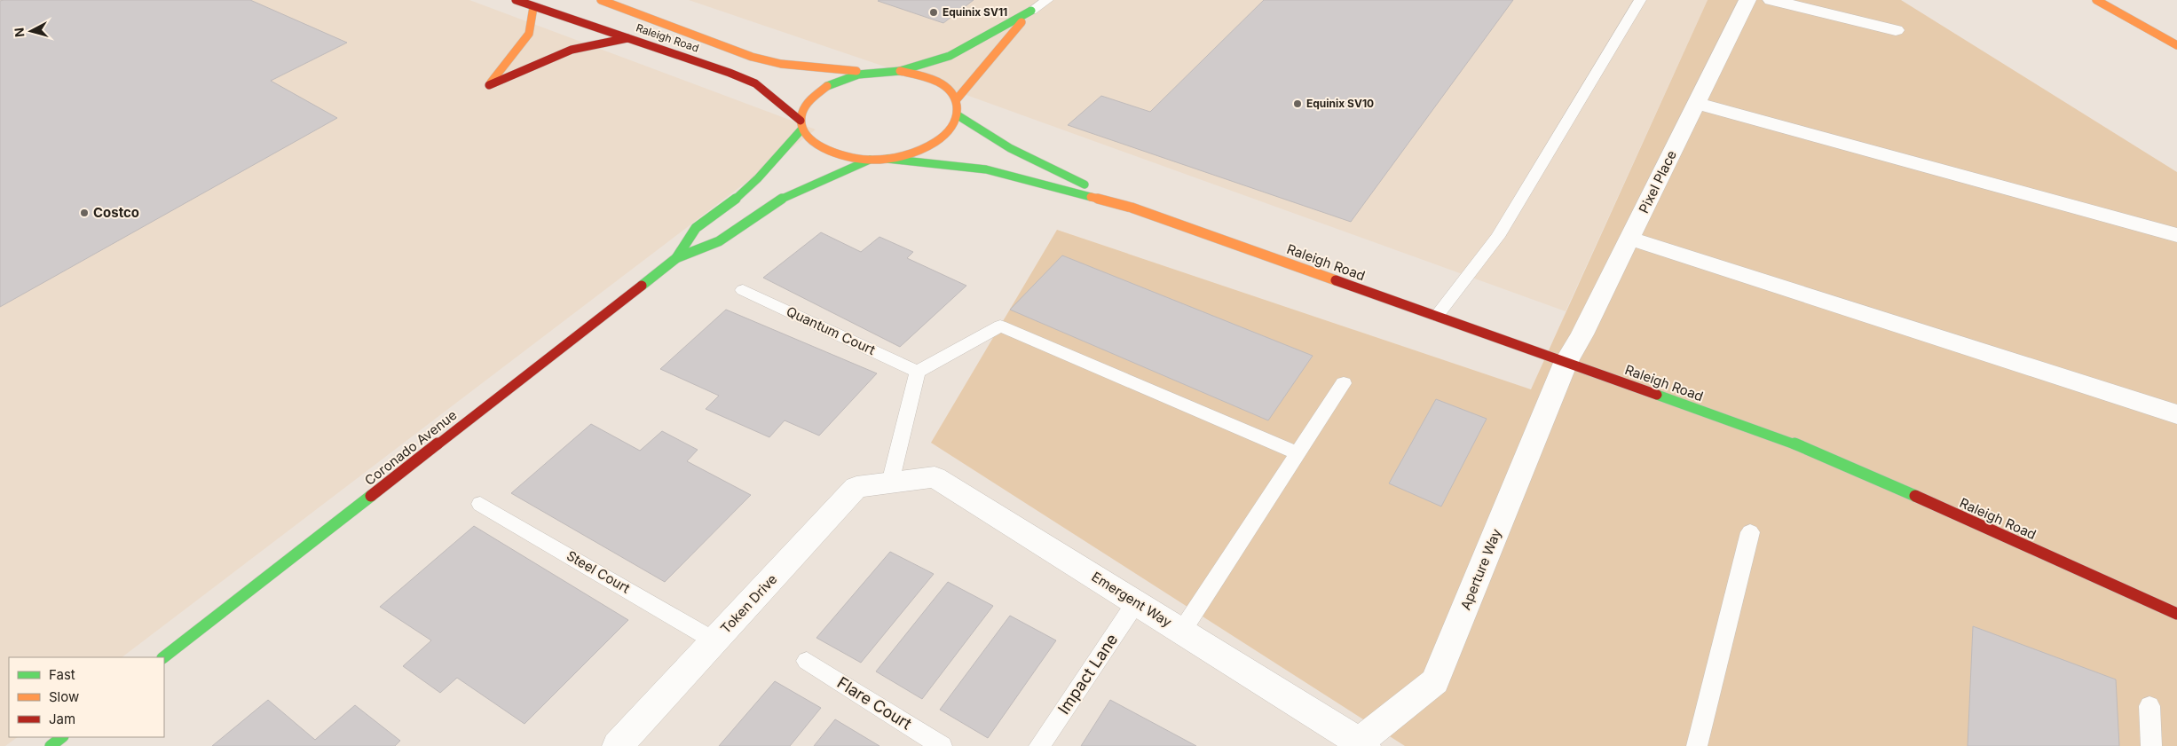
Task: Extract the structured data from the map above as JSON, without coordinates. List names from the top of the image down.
{
  "streets": {
    "main road": ["Raleigh Road", "Coronado Avenue"],
    "street": [
      "Pixel Place",
      "Aperture Way",
      "Emergent Way",
      "Token Drive"
    ],
    "lane": [
      "Quantum Court",
      "Steel Court",
      "Impact Lane",
      "Flare Court"
    ]
  },
  "crossings": [
    ["Raleigh Road", "Pixel Place"],
    ["Raleigh Road", "Coronado Avenue"],
    ["Raleigh Road", "Aperture Way"],
    ["Pixel Place", "Aperture Way"],
    ["Aperture Way", "Emergent Way"],
    ["Steel Court", "Token Drive"],
    ["Emergent Way", "Token Drive"],
    ["Emergent Way", "Impact Lane"]
  ],
  "places": ["Equinix SV11", "Equinix SV10", "Costco"],
  "legend": ["Fast", "Slow", "Jam"],
  "north": "left"
}
